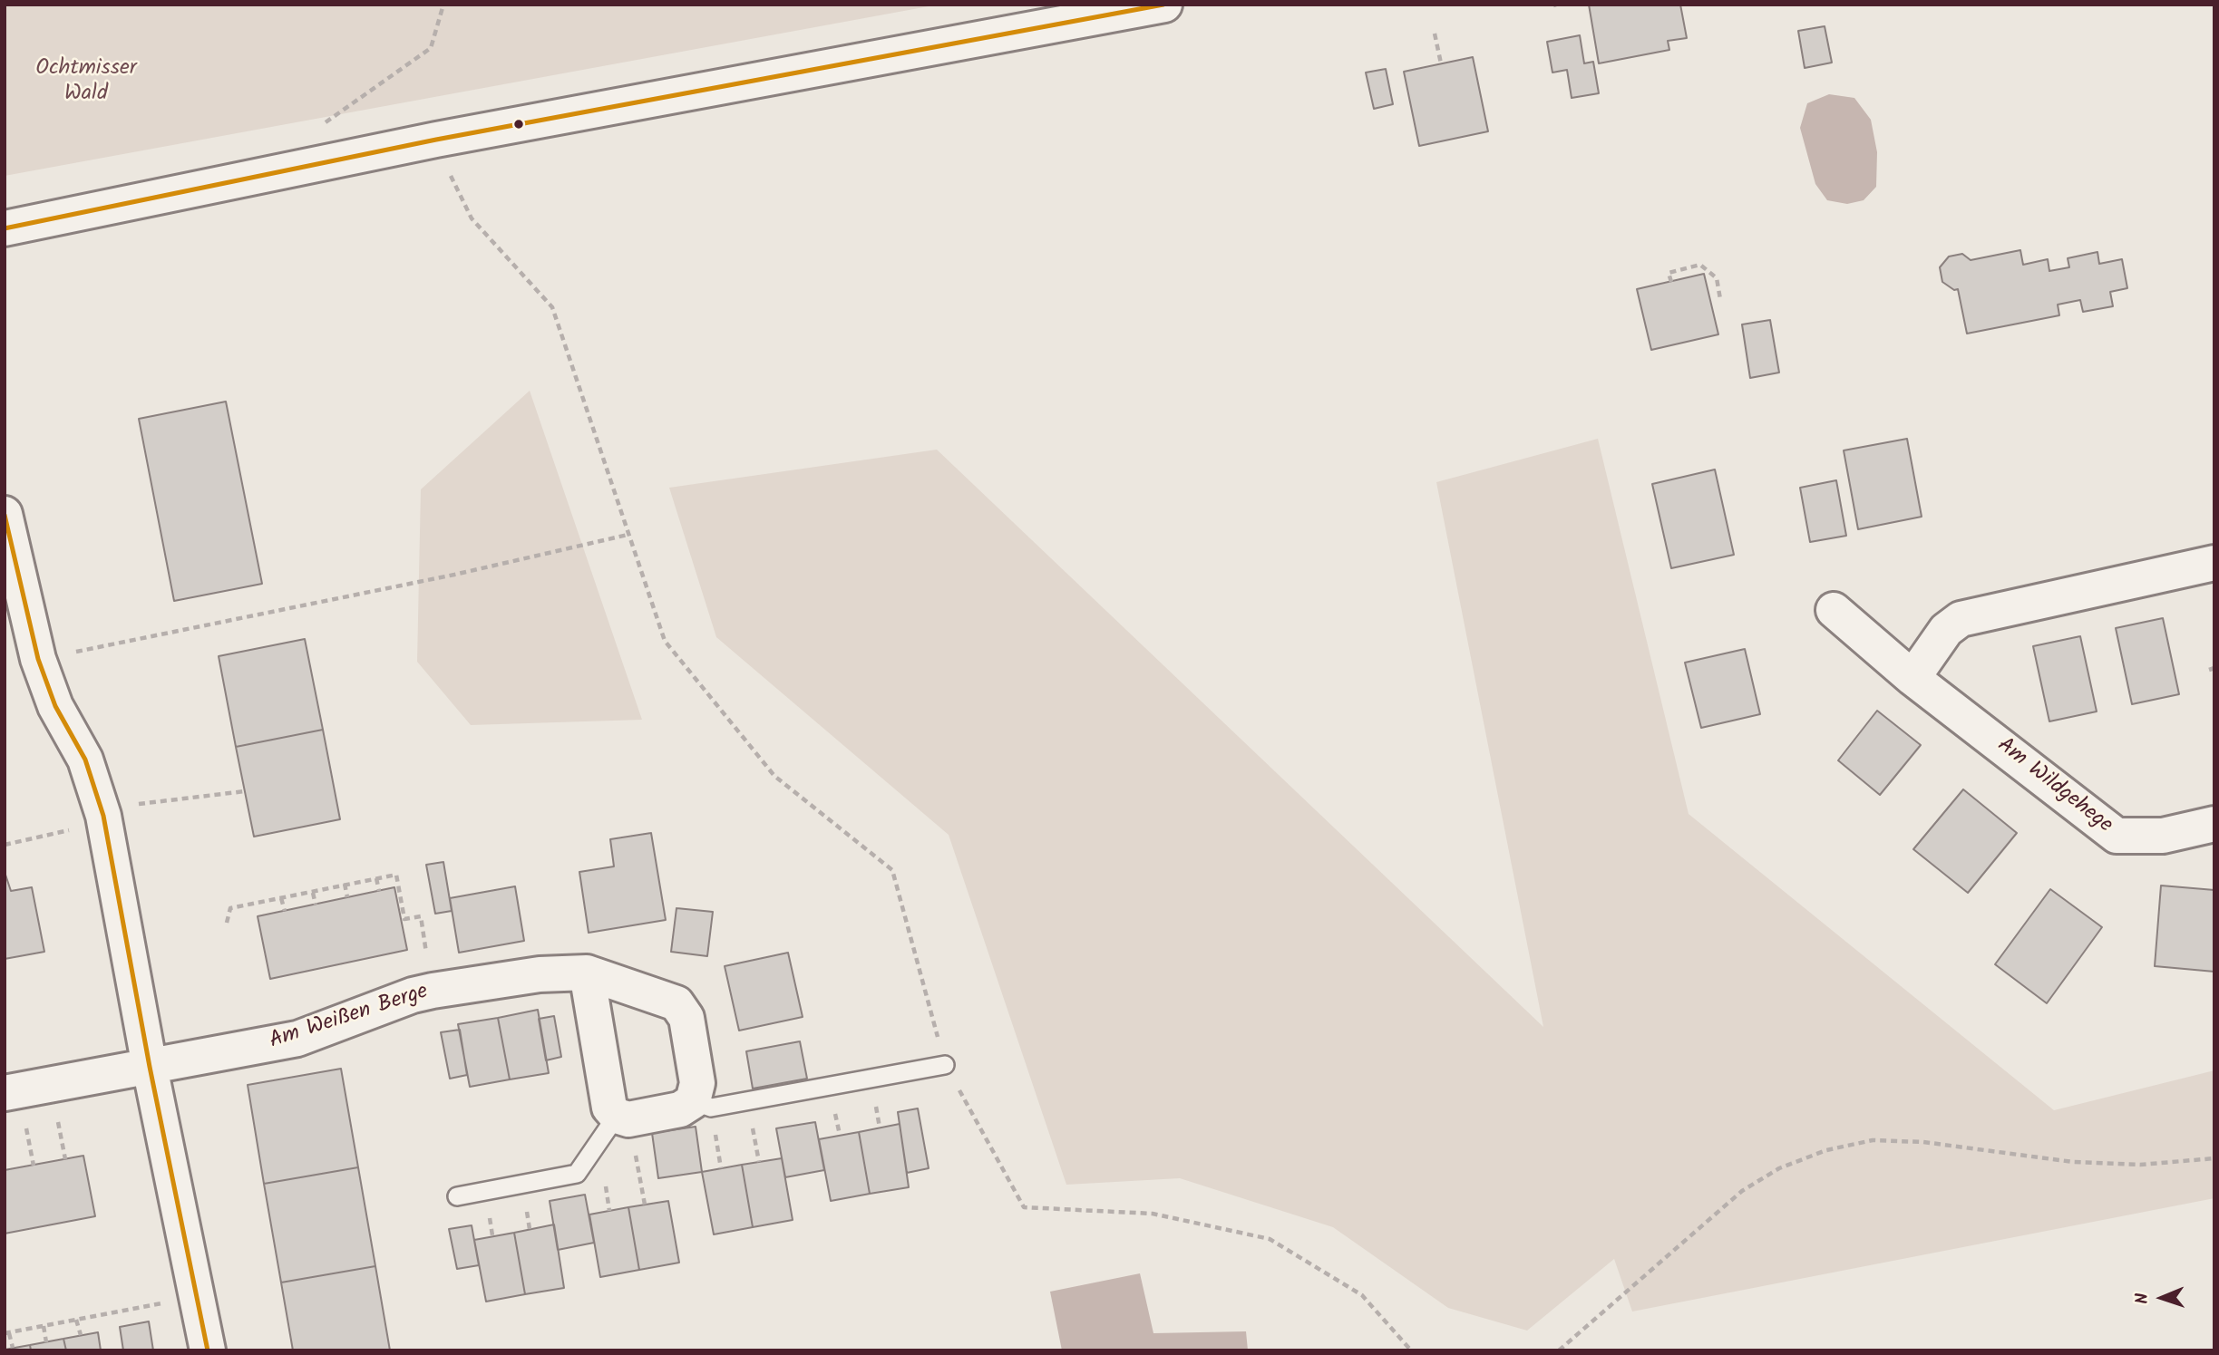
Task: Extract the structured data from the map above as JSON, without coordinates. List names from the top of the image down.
{
  "streets": {
    "street": ["Am Wildgehege", "Am Weißen Berge"]
  },
  "parks": ["Ochtmisser Wald"],
  "north": "left"
}
